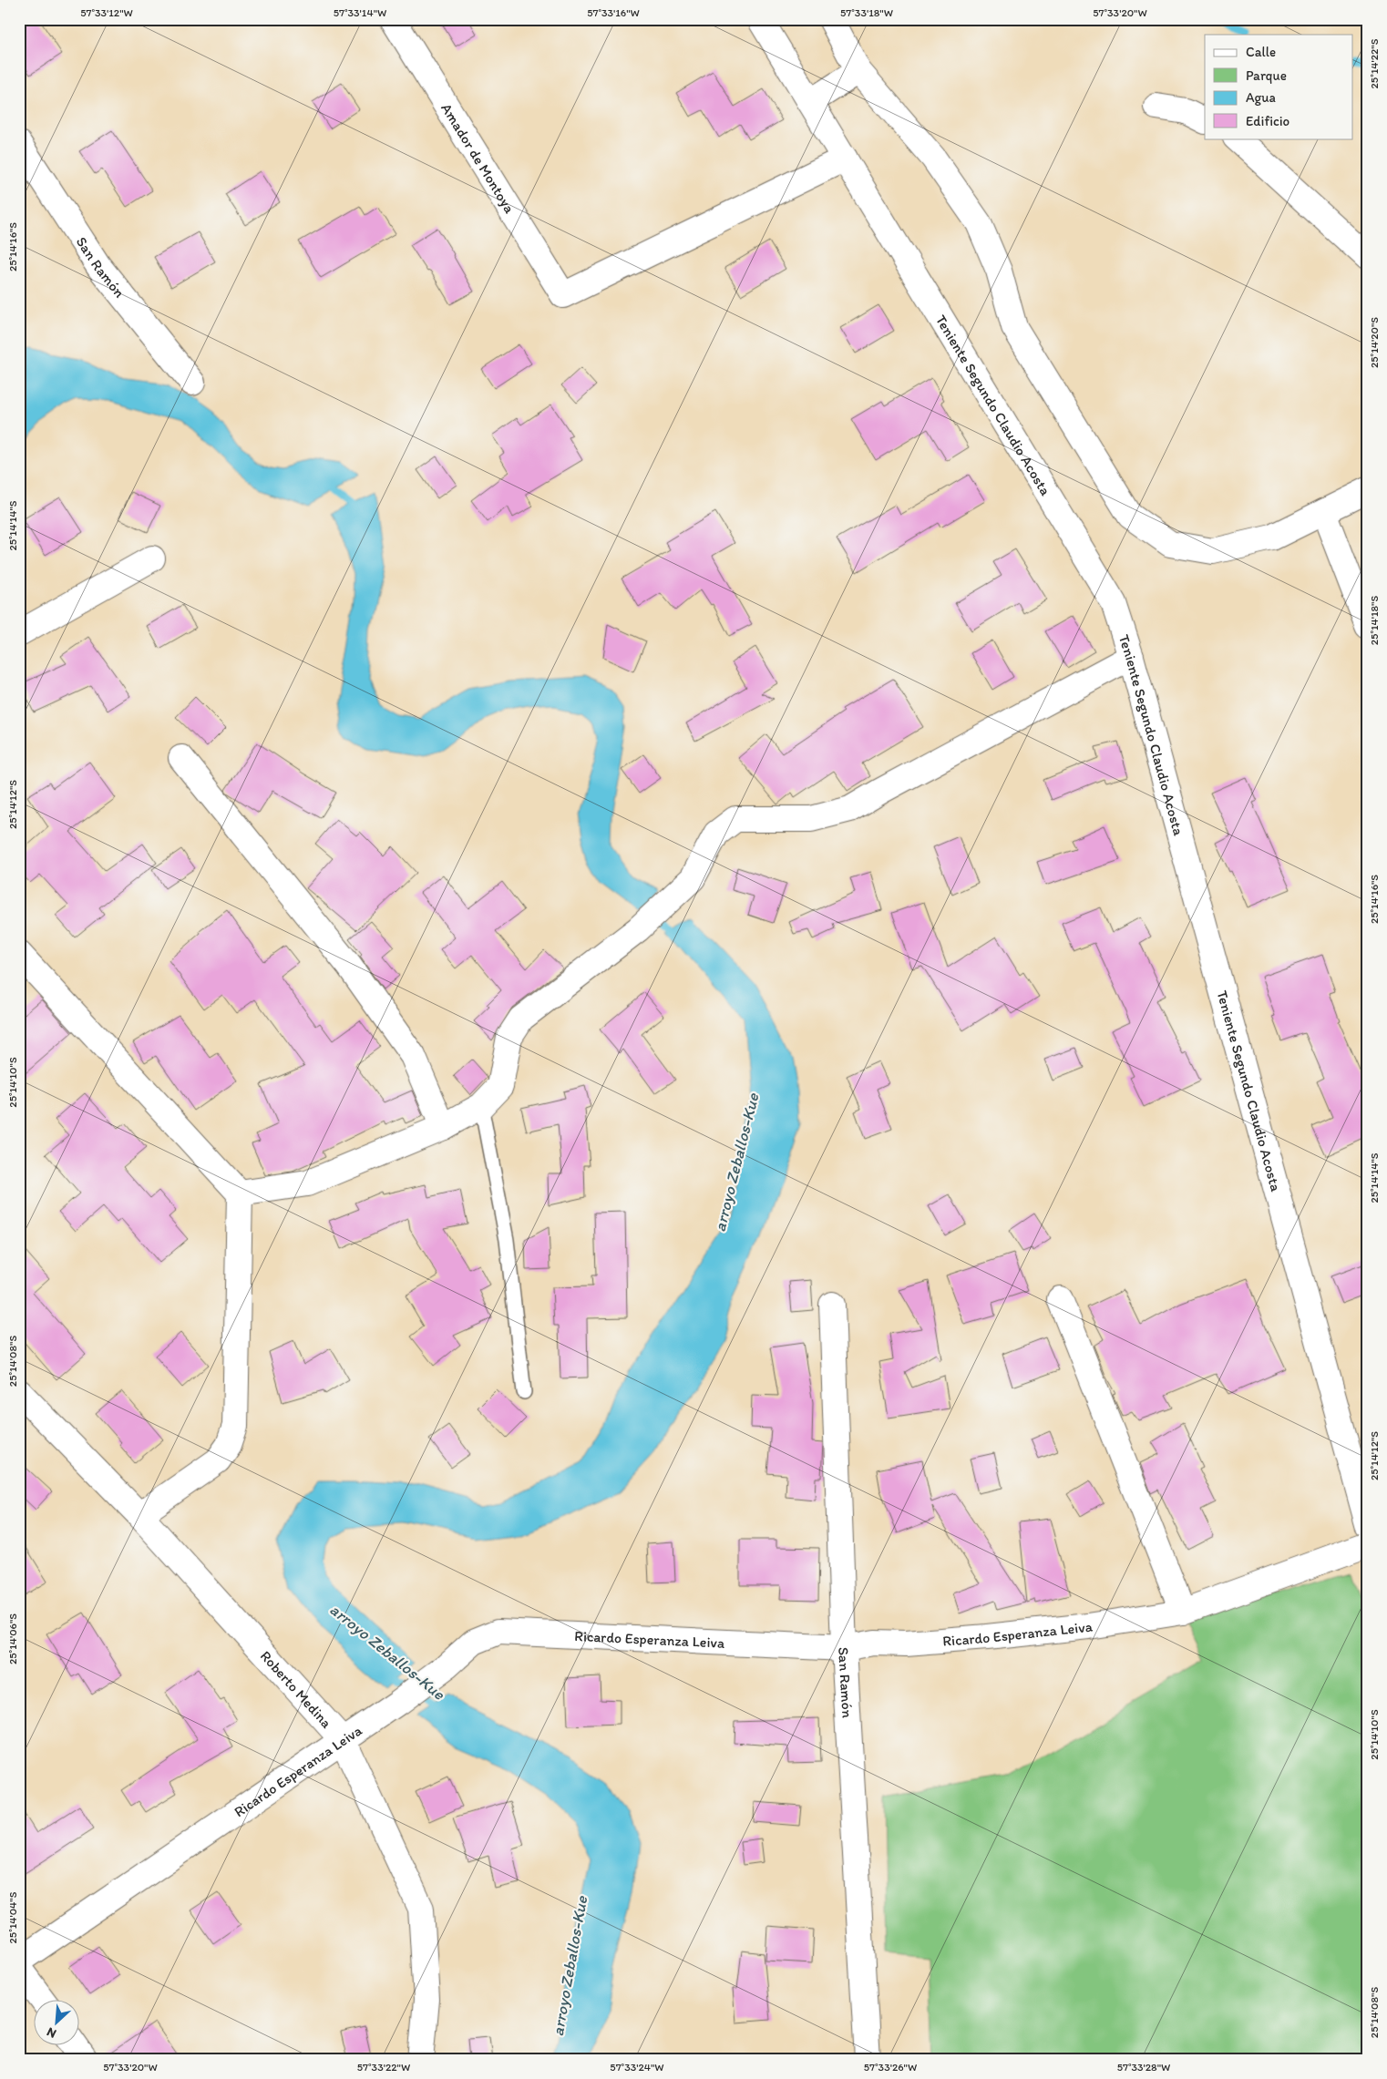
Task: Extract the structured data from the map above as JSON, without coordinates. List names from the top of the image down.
{
  "streets": {
    "street": [
      "Amador de Montoya",
      "San Ramón",
      "Teniente Segundo Claudio Acosta",
      "Ricardo Esperanza Leiva",
      "Roberto Medina"
    ]
  },
  "crossings": [
    ["Amador de Montoya", "Teniente Segundo Claudio Acosta"],
    ["San Ramón", "Ricardo Esperanza Leiva"],
    ["Ricardo Esperanza Leiva", "Roberto Medina"]
  ],
  "water": ["arroyo Zeballos-Kue"],
  "legend": [
    "Calle",
    "Parque",
    "Agua",
    "Edificio"
  ],
  "north": "bottom left",
  "coordinates": [
    "57°33'12\"W",
    "57°33'14\"W",
    "57°33'16\"W",
    "57°33'18\"W",
    "57°33'20\"W",
    "25°14'22\"S",
    "25°14'16\"S",
    "25°14'20\"S",
    "25°14'14\"S",
    "25°14'18\"S",
    "25°14'12\"S",
    "25°14'10\"S",
    "25°14'08\"S",
    "25°14'06\"S",
    "25°14'04\"S",
    "57°33'22\"W",
    "57°33'24\"W",
    "57°33'26\"W",
    "57°33'28\"W"
  ]
}
